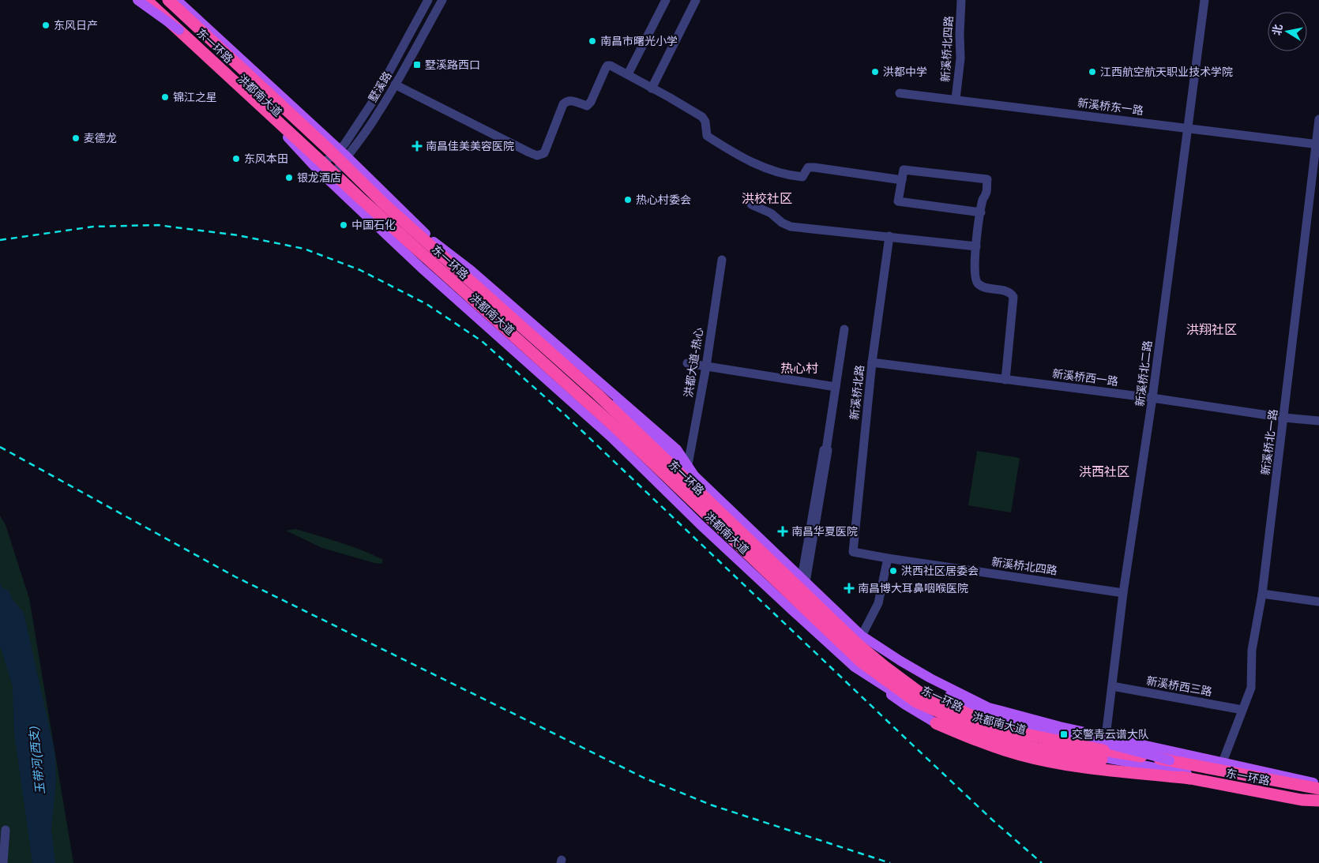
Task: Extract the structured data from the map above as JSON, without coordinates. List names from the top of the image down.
{
  "streets": {
    "highway": ["东一环路"],
    "main road": ["洪都南大道"],
    "street": [
      "新溪桥北四路",
      "墅溪路",
      "新溪桥东一路",
      "洪都大道-热心",
      "新溪桥北二路",
      "新溪桥西一路",
      "新溪桥北路",
      "新溪桥北一路",
      "新溪桥西三路"
    ]
  },
  "crossings": [
    ["东一环路", "洪都南大道"],
    ["东一环路", "新溪桥北二路"],
    ["新溪桥北四路", "新溪桥东一路"],
    ["新溪桥北四路", "新溪桥北二路"],
    ["新溪桥北四路", "新溪桥北路"],
    ["墅溪路", "洪都南大道"],
    ["洪都南大道", "洪都大道-热心"],
    ["洪都南大道", "新溪桥北二路"],
    ["洪都南大道", "新溪桥北一路"],
    ["新溪桥东一路", "新溪桥北二路"],
    ["新溪桥东一路", "新溪桥北一路"],
    ["新溪桥北二路", "新溪桥西一路"],
    ["新溪桥北二路", "新溪桥西三路"],
    ["新溪桥西一路", "新溪桥北路"],
    ["新溪桥西一路", "新溪桥北一路"],
    ["新溪桥北一路", "新溪桥西三路"]
  ],
  "districts": [
    "洪校社区",
    "洪翔社区",
    "热心村",
    "洪西社区"
  ],
  "water": ["玉带河(西支)"],
  "places": {
    "other": [
      "东风日产",
      "南昌市曙光小学",
      "洪都中学",
      "江西航空航天职业技术学院",
      "锦江之星",
      "麦德龙",
      "东风本田",
      "银龙酒店",
      "热心村委会",
      "中国石化",
      "洪西社区居委会"
    ],
    "transit": ["墅溪路西口", "交警青云谱大队"],
    "health": ["南昌佳美美容医院", "南昌华夏医院", "南昌博大耳鼻咽喉医院"]
  },
  "north": "left"
}
